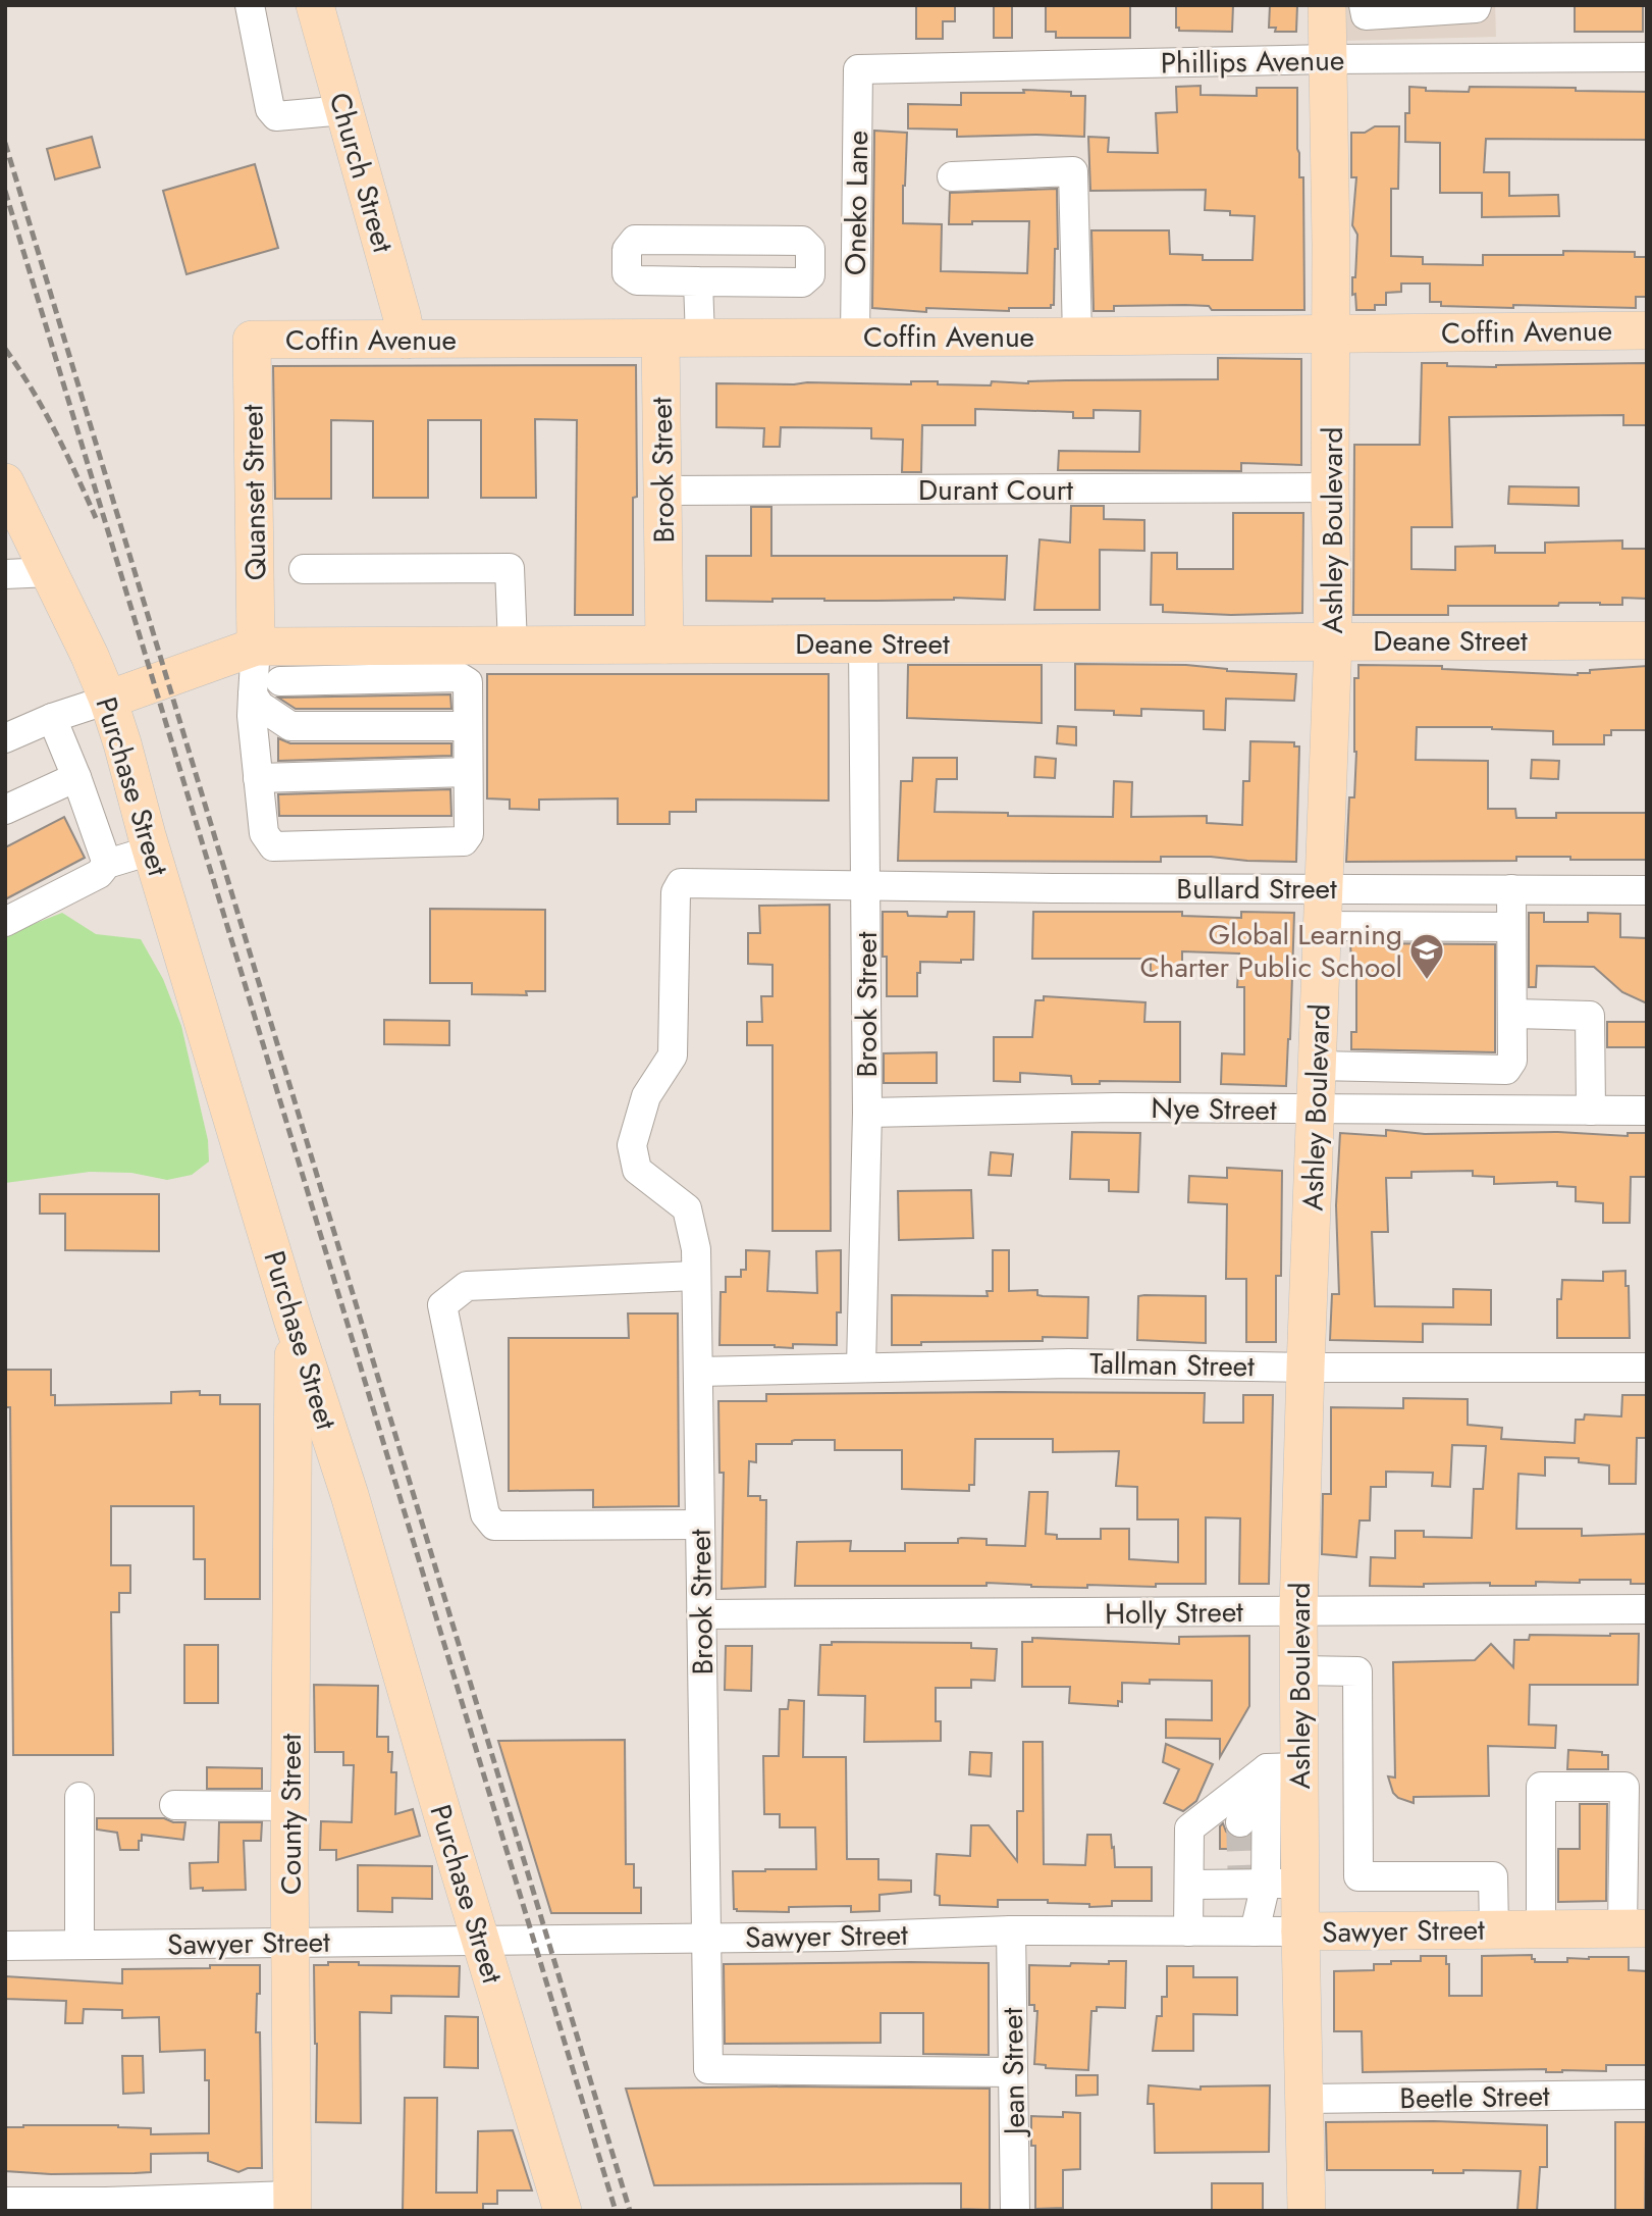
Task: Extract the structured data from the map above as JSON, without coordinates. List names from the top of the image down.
{
  "streets": {
    "main road": [
      "Church Street",
      "Coffin Avenue",
      "Brook Street",
      "Quanset Street",
      "Ashley Boulevard",
      "Deane Street",
      "Purchase Street",
      "County Street",
      "Sawyer Street"
    ],
    "street": [
      "Phillips Avenue",
      "Oneko Lane",
      "Durant Court",
      "Bullard Street",
      "Nye Street",
      "Tallman Street",
      "Holly Street",
      "Jean Street",
      "Beetle Street"
    ]
  },
  "crossings": [
    ["Phillips Avenue", "Oneko Lane"],
    ["Phillips Avenue", "Ashley Boulevard"],
    ["Church Street", "Coffin Avenue"],
    ["Oneko Lane", "Coffin Avenue"],
    ["Coffin Avenue", "Brook Street"],
    ["Coffin Avenue", "Quanset Street"],
    ["Coffin Avenue", "Ashley Boulevard"],
    ["Brook Street", "Durant Court"],
    ["Brook Street", "Deane Street"],
    ["Brook Street", "Bullard Street"],
    ["Brook Street", "Nye Street"],
    ["Brook Street", "Tallman Street"],
    ["Brook Street", "Holly Street"],
    ["Brook Street", "Sawyer Street"],
    ["Brook Street", "Jean Street"],
    ["Durant Court", "Ashley Boulevard"],
    ["Quanset Street", "Deane Street"],
    ["Ashley Boulevard", "Deane Street"],
    ["Ashley Boulevard", "Bullard Street"],
    ["Ashley Boulevard", "Nye Street"],
    ["Ashley Boulevard", "Tallman Street"],
    ["Ashley Boulevard", "Holly Street"],
    ["Ashley Boulevard", "Sawyer Street"],
    ["Ashley Boulevard", "Beetle Street"],
    ["Deane Street", "Purchase Street"],
    ["Purchase Street", "County Street"],
    ["Purchase Street", "Sawyer Street"],
    ["County Street", "Sawyer Street"],
    ["Sawyer Street", "Jean Street"]
  ],
  "places": {
    "school or university": ["Global Learning Charter Public School"]
  }
}
